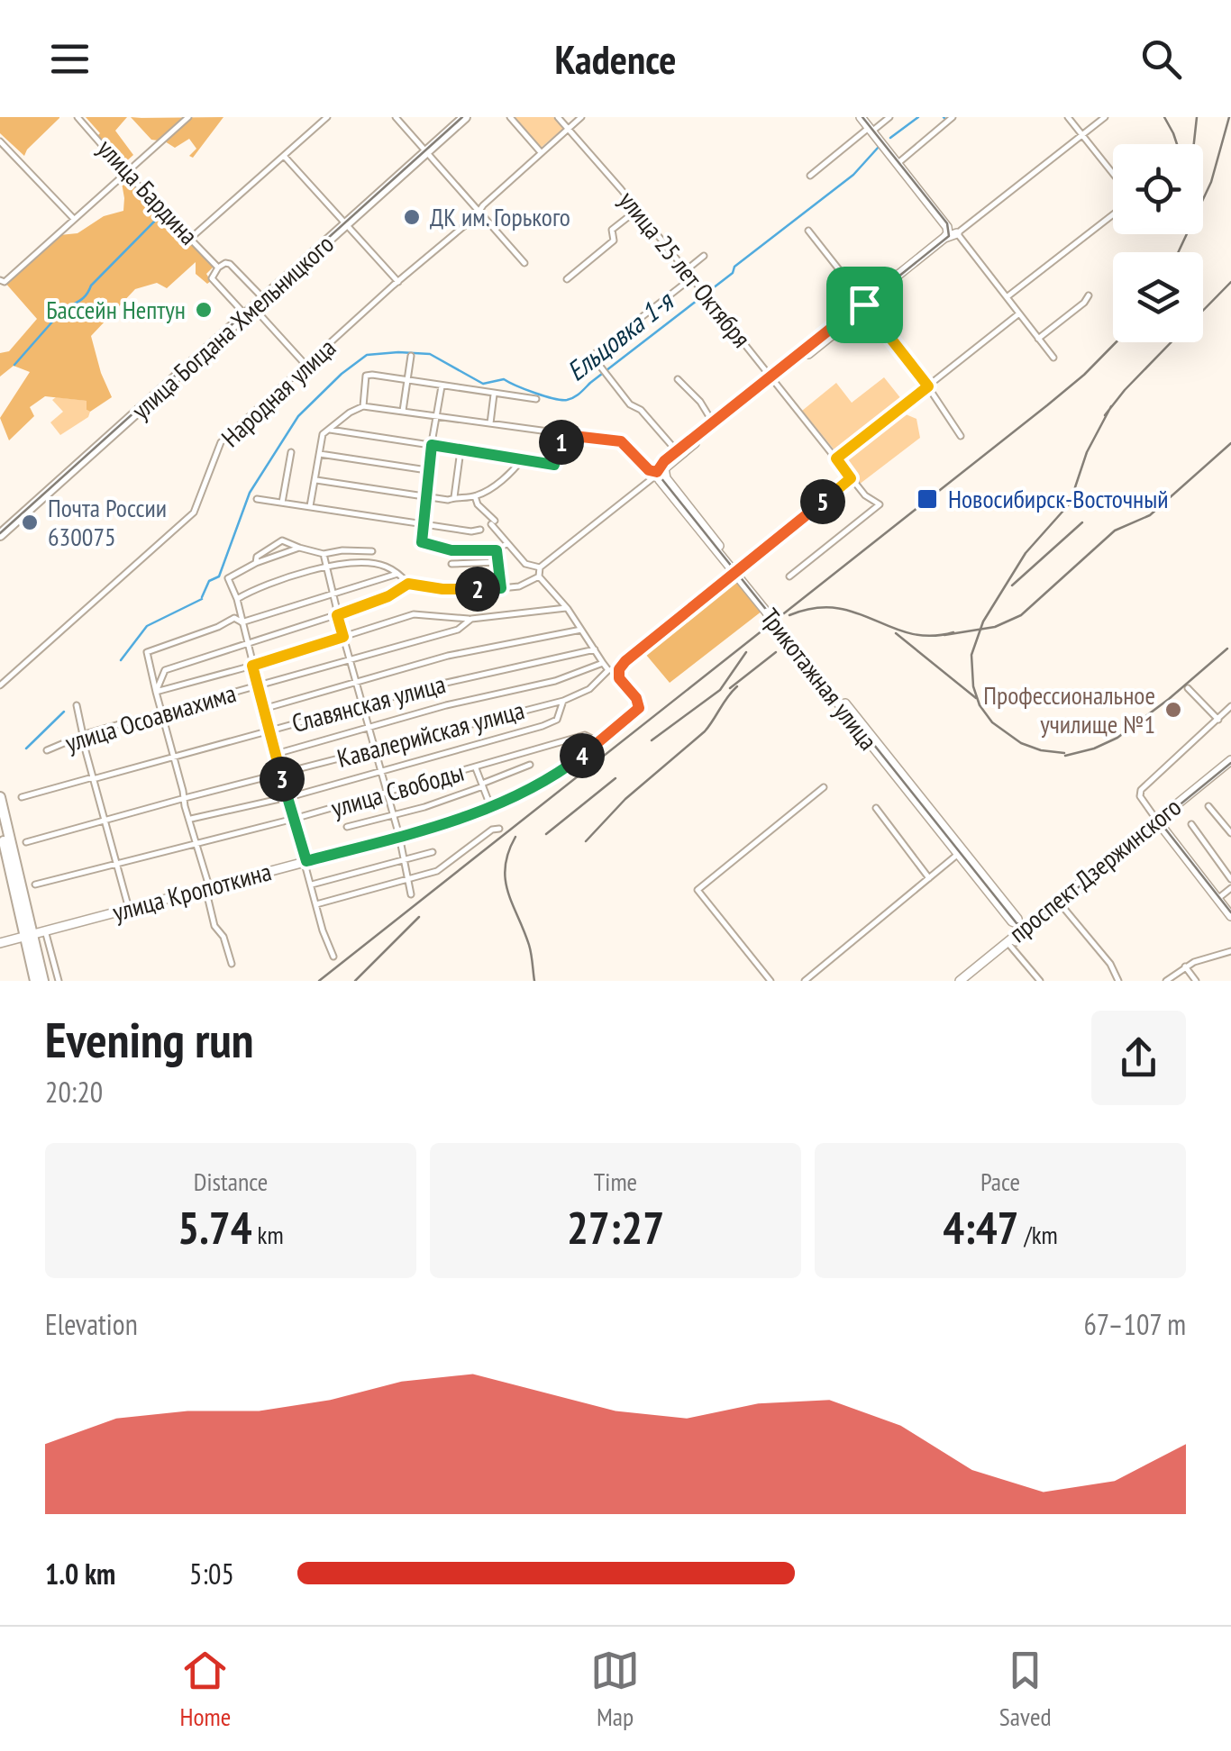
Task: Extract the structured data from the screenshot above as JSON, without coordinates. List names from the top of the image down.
{
  "streets": {
    "highway": ["улица Богдана Хмельницкого"],
    "main road": ["Трикотажная улица", "проспект Дзержинского", "улица Кропоткина"],
    "street": [
      "улица Бардина",
      "улица 25 лет Октября",
      "Народная улица",
      "Славянская улица",
      "улица Осоавиахима",
      "Кавалерийская улица",
      "улица Свободы"
    ]
  },
  "crossings": [
    ["улица Бардина", "улица Богдана Хмельницкого"],
    ["улица Бардина", "Народная улица"],
    ["улица 25 лет Октября", "Народная улица"],
    ["Трикотажная улица", "проспект Дзержинского"],
    ["улица Свободы", "улица Кропоткина"]
  ],
  "water": ["Ельцовка 1-я"],
  "places": {
    "other": [
      "ДК им. Горького",
      "Бассейн Нептун",
      "Почта России 630075",
      "Профессиональное училище №1"
    ],
    "transit": ["Новосибирск-Восточный"]
  },
  "page": {
    "header": "Kadence",
    "pins": [
      "1",
      "5",
      "2",
      "4",
      "3"
    ],
    "heading": ["Evening run", "20:20"],
    "stats": [
      ["Distance", "5.74 km"],
      ["Time", "27:27"],
      ["Pace", "4:47 /km"]
    ],
    "chart": ["Elevation", "67–107 m"],
    "list": [
      {
        "name": "1.0 km",
        "note": "5:05"
      }
    ],
    "tabs": ["Home", "Map", "Saved"]
  }
}
